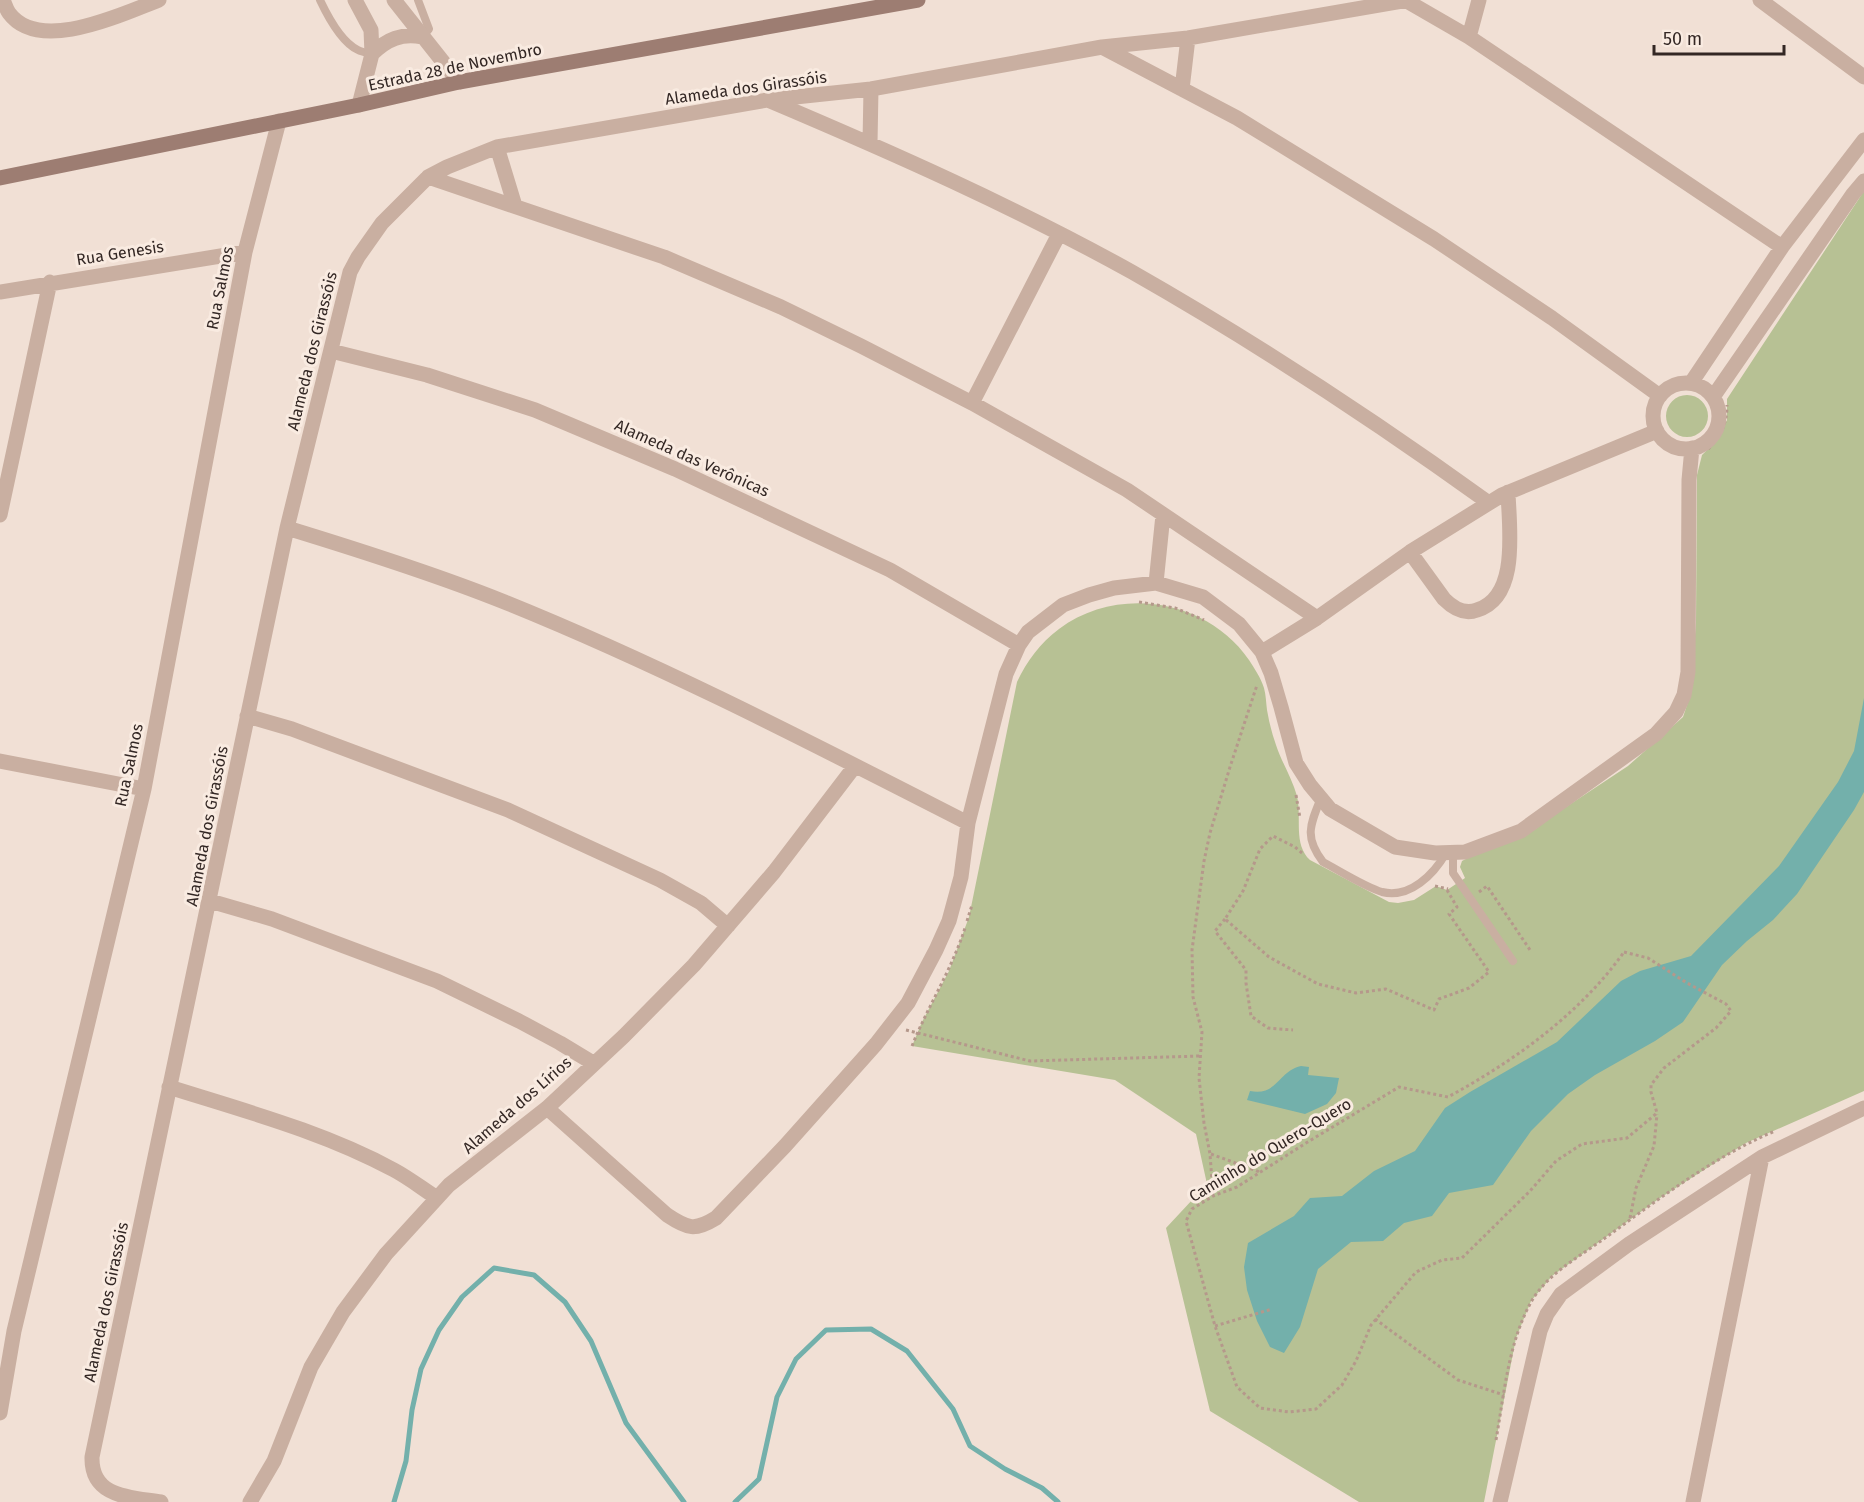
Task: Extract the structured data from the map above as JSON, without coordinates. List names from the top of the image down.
{
  "streets": {
    "street": [
      "Estrada 28 de Novembro",
      "Alameda dos Girassóis",
      "Rua Genesis",
      "Rua Salmos",
      "Alameda das Verônicas",
      "Alameda dos Lírios"
    ],
    "path": ["Caminho do Quero-Quero"]
  },
  "crossings": [
    ["Estrada 28 de Novembro", "Rua Salmos"],
    ["Alameda dos Girassóis", "Alameda das Verônicas"],
    ["Rua Genesis", "Rua Salmos"]
  ],
  "scale_bar": "50 m"
}
